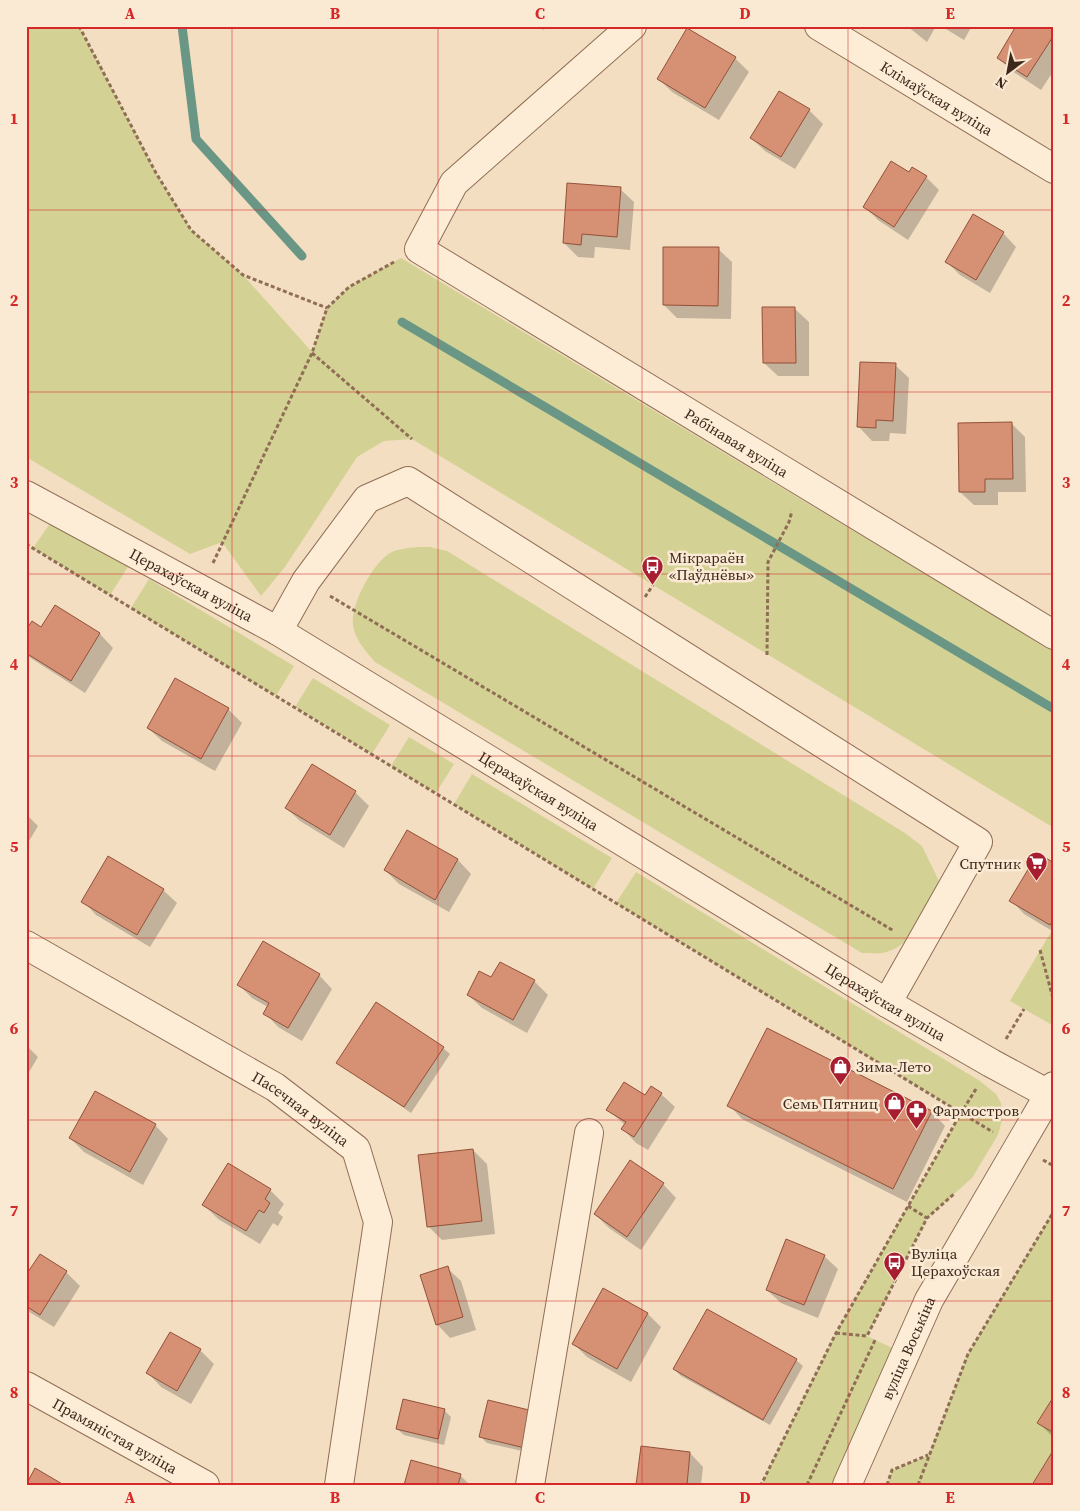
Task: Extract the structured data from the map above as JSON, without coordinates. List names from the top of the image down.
{
  "streets": {
    "street": [
      "Клімаўская вуліца",
      "Рабінавая вуліца",
      "Церахаўская вуліца",
      "Пасечная вуліца",
      "вуліца Воськіна",
      "Прамяністая вуліца"
    ]
  },
  "crossings": [
    ["Церахаўская вуліца", "вуліца Воськіна"]
  ],
  "places": {
    "bus stop": ["Мікрараён «Паўднёвы»", "Вуліца Церахоўская"],
    "supermarket": ["Спутник"],
    "shop": ["Зима-Лето", "Семь Пятниц"],
    "pharmacy": ["Фармостров"]
  },
  "north": "bottom left",
  "grid": {
    "columns": [
      "A",
      "B",
      "C",
      "D",
      "E"
    ],
    "rows": [
      "1",
      "2",
      "3",
      "4",
      "5",
      "6",
      "7",
      "8"
    ]
  }
}
